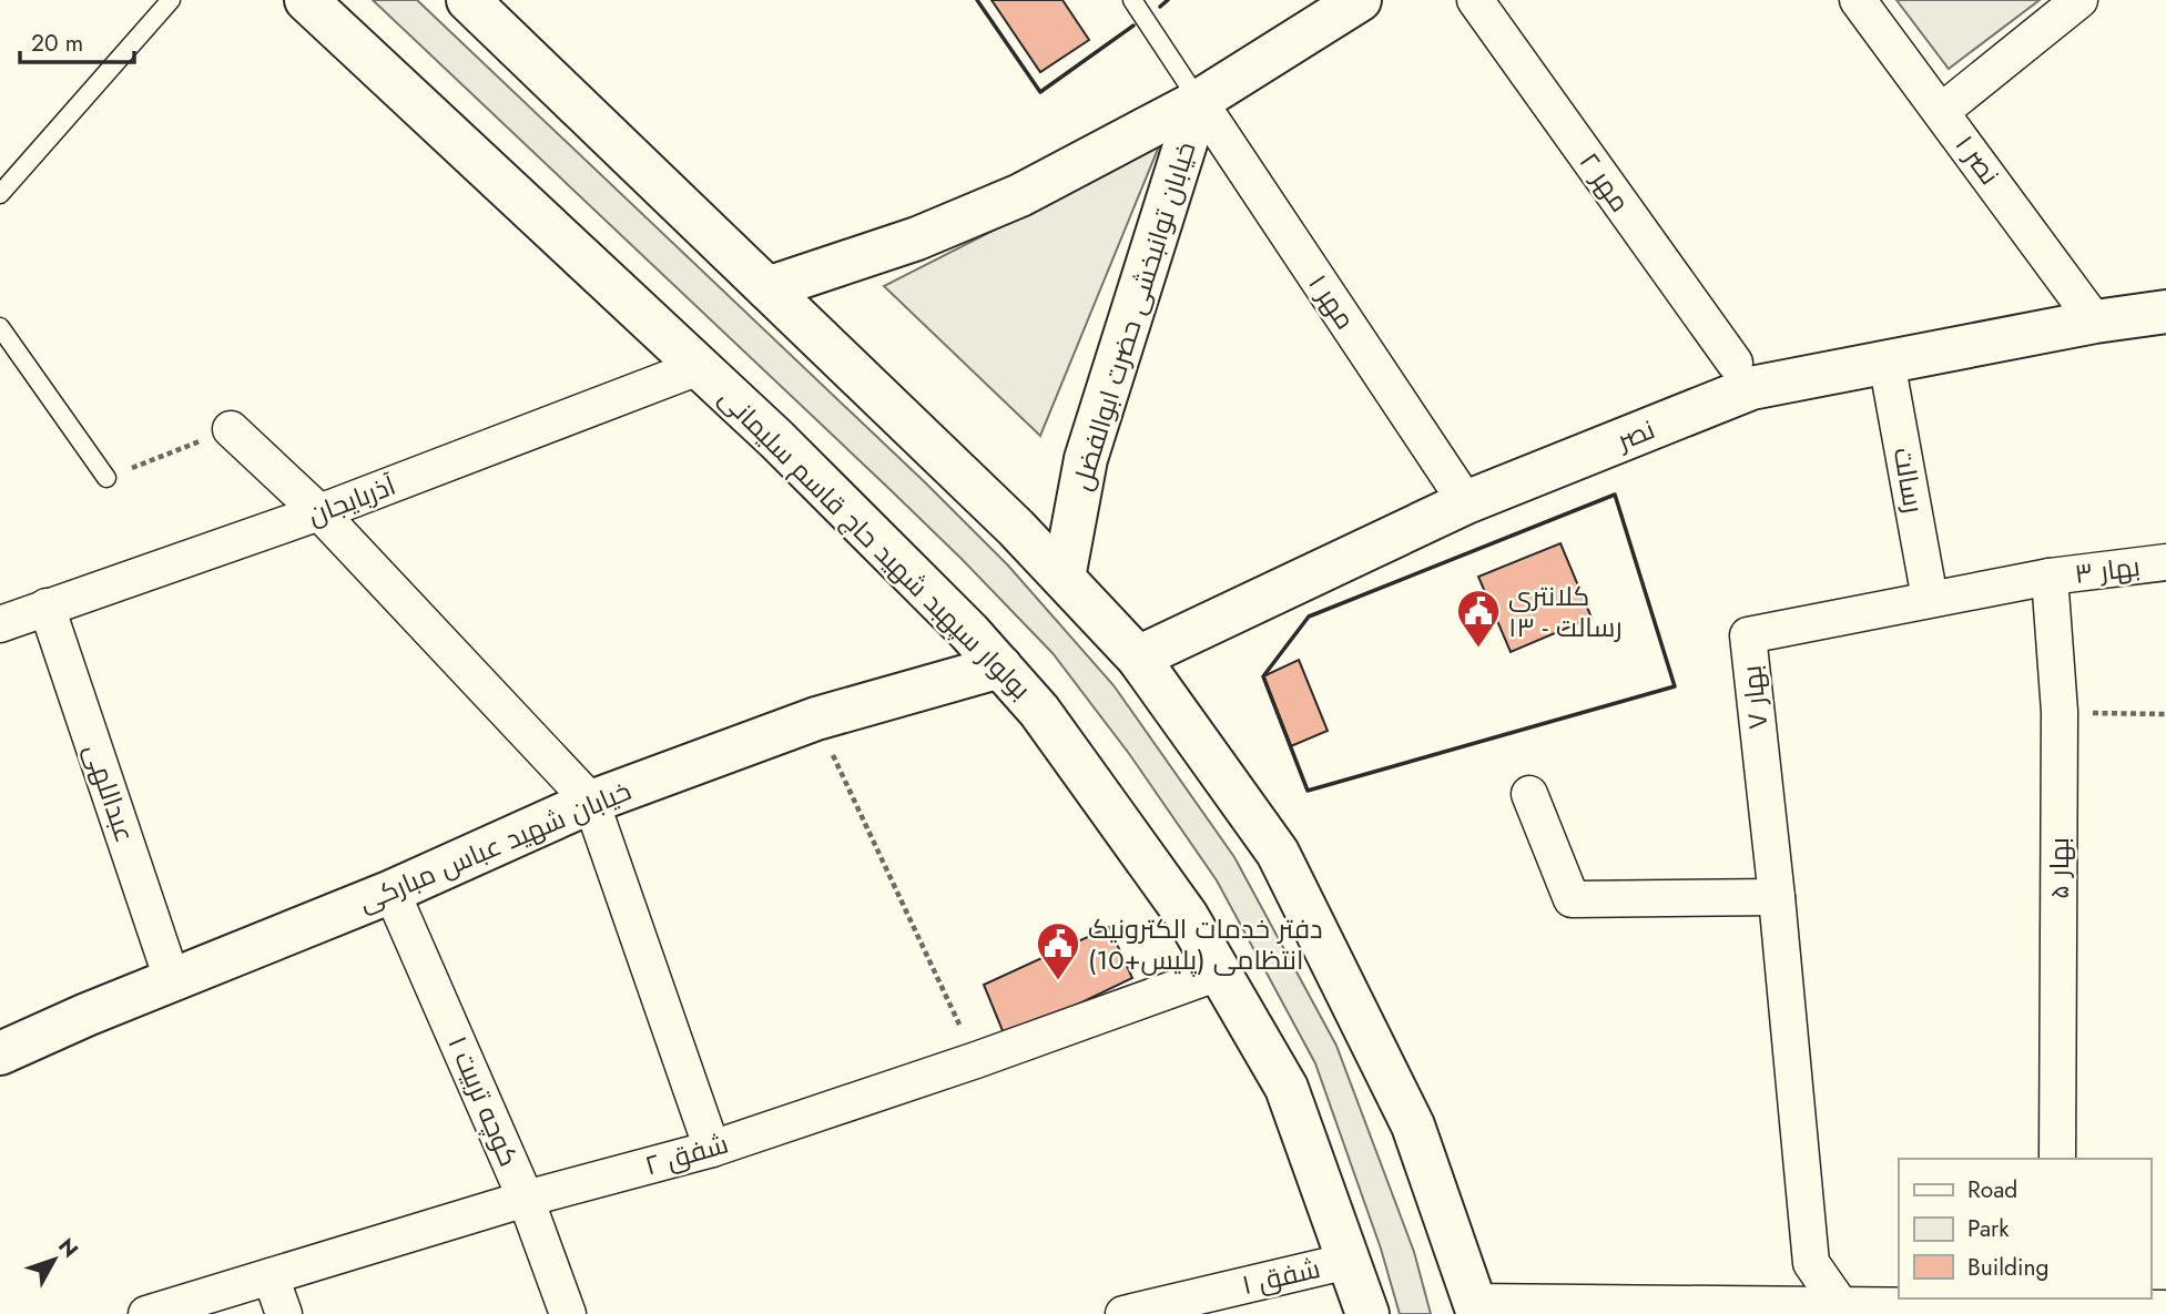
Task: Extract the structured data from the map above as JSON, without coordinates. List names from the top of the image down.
{
  "streets": {
    "main road": [
      "خیابان توانبخشی حضرت ابوالفضل",
      "نصر",
      "بولوار سپهبد شهید حاج قاسم سلیمانی",
      "خیابان شهید عباس مبارکی"
    ],
    "street": [
      "نصر ۱",
      "مهر ۲",
      "مهر ۱",
      "رسالت",
      "آذربایجان",
      "بهار ۳",
      "بهار ۷",
      "عبداللهی",
      "بهار ۵",
      "کوچه تربیت ۱",
      "شفق ۲",
      "شفق ۱"
    ]
  },
  "crossings": [
    ["نصر ۱", "نصر"],
    ["مهر ۱", "خیابان توانبخشی حضرت ابوالفضل"],
    ["مهر ۱", "نصر"],
    ["نصر", "رسالت"],
    ["رسالت", "بهار ۳"],
    ["رسالت", "بهار ۷"],
    ["آذربایجان", "بولوار سپهبد شهید حاج قاسم سلیمانی"],
    ["آذربایجان", "عبداللهی"],
    ["بولوار سپهبد شهید حاج قاسم سلیمانی", "خیابان شهید عباس مبارکی"],
    ["بولوار سپهبد شهید حاج قاسم سلیمانی", "شفق ۲"],
    ["بولوار سپهبد شهید حاج قاسم سلیمانی", "شفق ۱"],
    ["بهار ۳", "بهار ۷"],
    ["بهار ۳", "بهار ۵"],
    ["عبداللهی", "خیابان شهید عباس مبارکی"],
    ["خیابان شهید عباس مبارکی", "کوچه تربیت ۱"],
    ["کوچه تربیت ۱", "شفق ۲"]
  ],
  "places": {
    "public building": ["کلانتری ۱۳ - رسالت", "دفتر خدمات الکترونیک انتظامی (پلیس+10)"]
  },
  "legend": ["Road", "Park", "Building"],
  "scale_bar": "20 m",
  "north": "top right"
}
